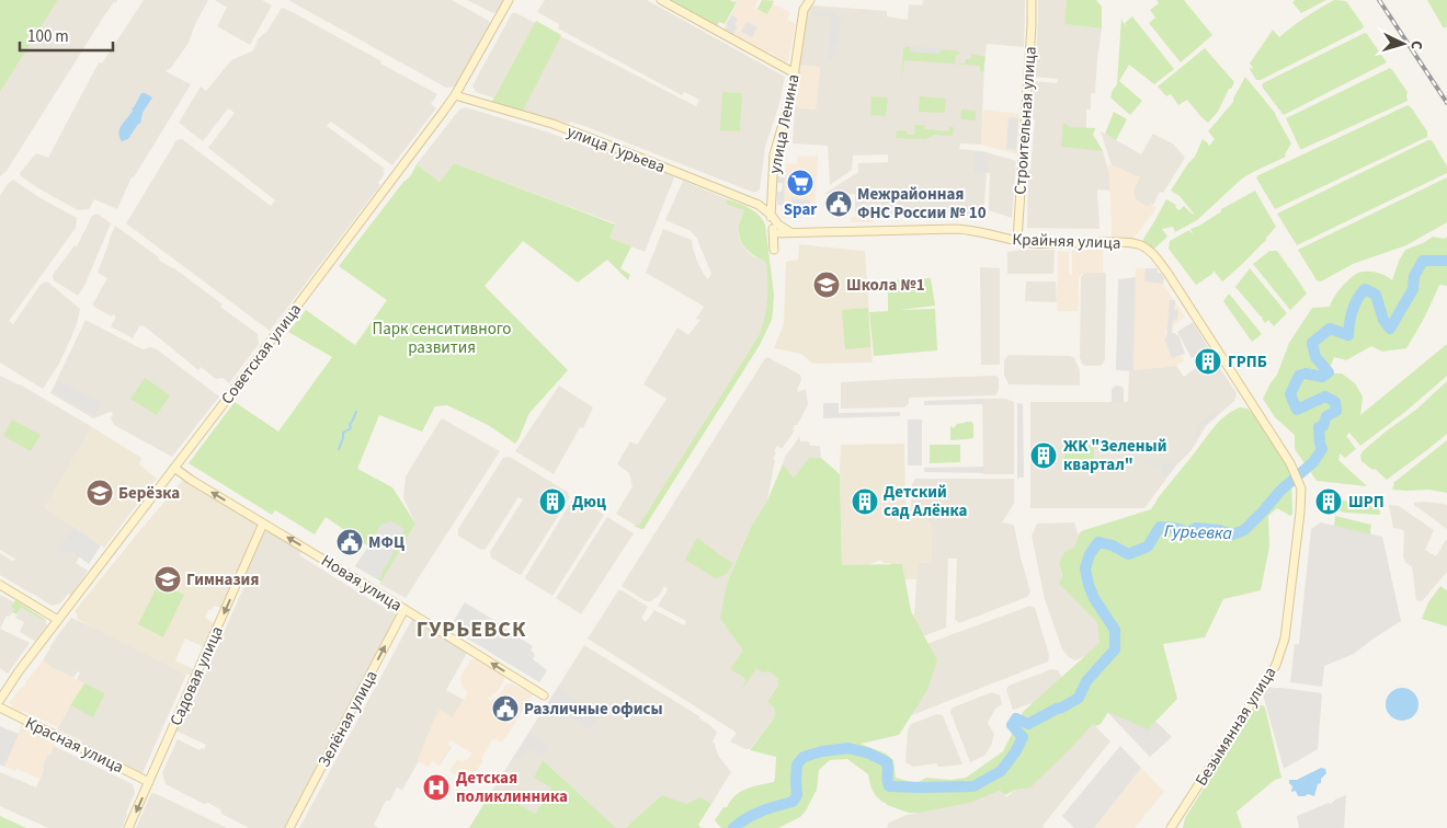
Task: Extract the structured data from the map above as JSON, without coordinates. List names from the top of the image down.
{
  "streets": {
    "main road": [
      "Строительная улица",
      "улица Ленина",
      "улица Гурьева",
      "Крайняя улица",
      "Советская улица",
      "Новая улица",
      "Садовая улица",
      "Зелёная улица",
      "Безымянная улица",
      "Красная улица"
    ]
  },
  "crossings": [
    ["Строительная улица", "Крайняя улица"],
    ["улица Ленина", "улица Гурьева"],
    ["улица Ленина", "Крайняя улица"],
    ["улица Гурьева", "Крайняя улица"],
    ["улица Гурьева", "Советская улица"],
    ["Крайняя улица", "Безымянная улица"],
    ["Советская улица", "Новая улица"],
    ["Новая улица", "Садовая улица"],
    ["Новая улица", "Зелёная улица"],
    ["Садовая улица", "Красная улица"]
  ],
  "one_way": ["Новая улица", "Садовая улица", "Зелёная улица"],
  "districts": ["ГУРЬЕВСК"],
  "water": ["Гурьевка"],
  "parks": ["Парк сенситивного развития"],
  "places": {
    "supermarket": ["Spar"],
    "public building": ["Межрайонная ФНС России № 10", "МФЦ", "Различные офисы"],
    "school or university": ["Школа №1", "Берёзка", "Гимназия"],
    "building": [
      "ГРПБ",
      "ЖК \"Зеленый квартал\"",
      "Дюц",
      "Детский сад Алёнка",
      "ШРП"
    ],
    "hospital": ["Детская поликлинника"]
  },
  "scale_bar": "100 m",
  "north": "right"
}
